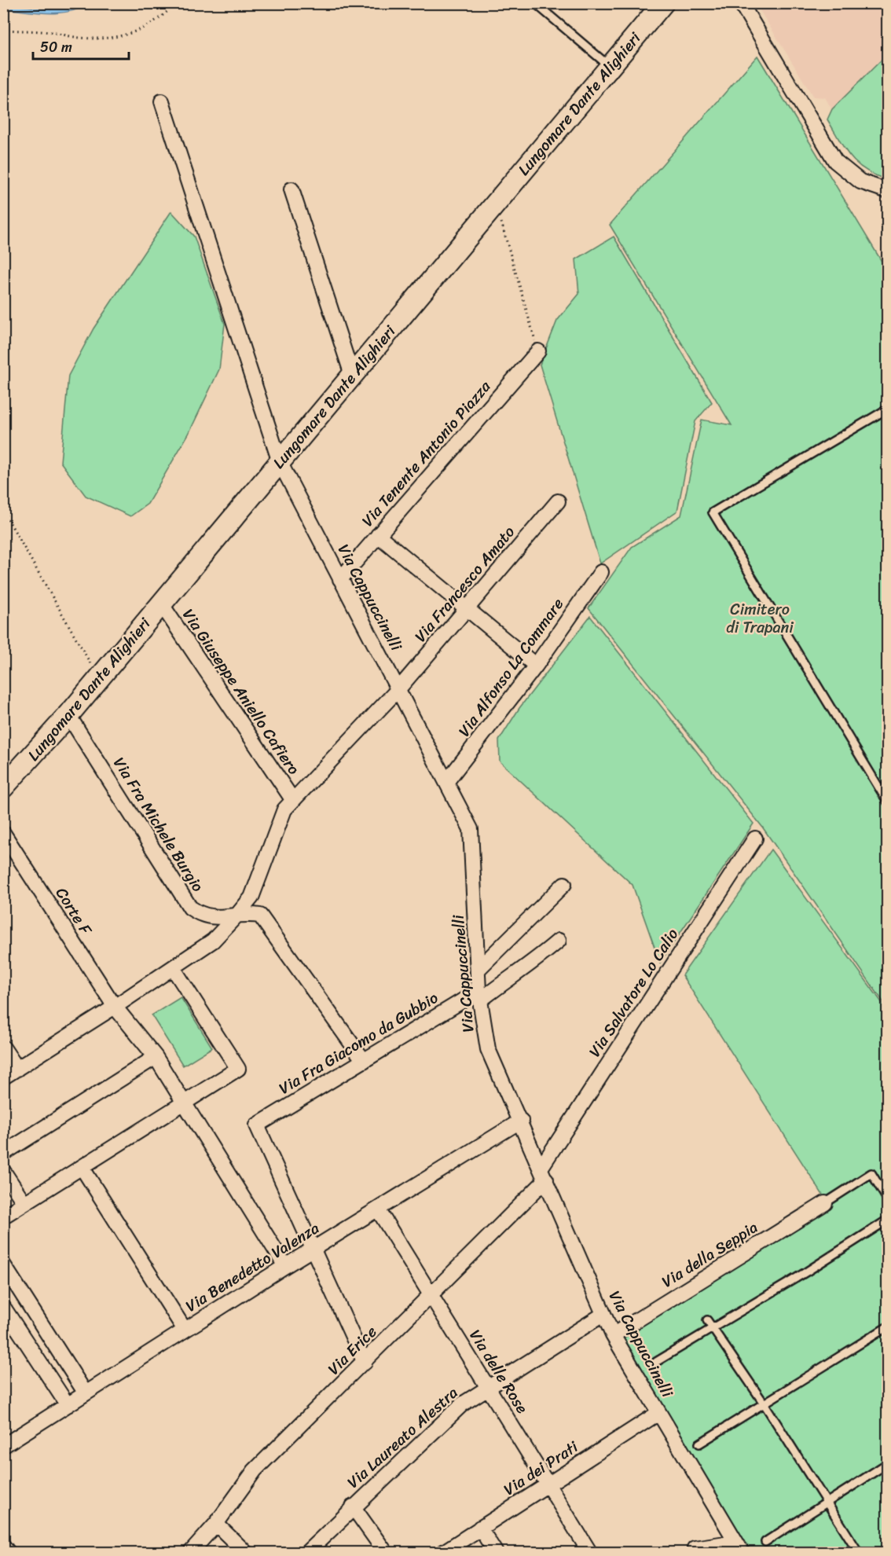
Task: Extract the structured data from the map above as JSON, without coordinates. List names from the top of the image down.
{
  "streets": {
    "main road": ["Lungomare Dante Alighieri"],
    "street": [
      "Via Tenente Antonio Piazza",
      "Via Francesco Amato",
      "Via Cappuccinelli",
      "Via Alfonso La Commare",
      "Via Giuseppe Aniello Cafiero",
      "Via Fra Michele Burgio",
      "Corte F",
      "Via Salvatore Lo Calio",
      "Via Fra Giacomo da Gubbio",
      "Via della Seppia",
      "Via Benedetto Valenza",
      "Via Erice",
      "Via delle Rose",
      "Via Laureato Alestra",
      "Via dei Prati"
    ]
  },
  "crossings": [
    ["Lungomare Dante Alighieri", "Via Cappuccinelli"],
    ["Lungomare Dante Alighieri", "Via Giuseppe Aniello Cafiero"],
    ["Lungomare Dante Alighieri", "Via Fra Michele Burgio"],
    ["Via Tenente Antonio Piazza", "Via Cappuccinelli"],
    ["Via Francesco Amato", "Via Cappuccinelli"],
    ["Via Francesco Amato", "Via Giuseppe Aniello Cafiero"],
    ["Via Cappuccinelli", "Via Alfonso La Commare"],
    ["Via Cappuccinelli", "Via Salvatore Lo Calio"],
    ["Via Cappuccinelli", "Via Fra Giacomo da Gubbio"],
    ["Via Cappuccinelli", "Via della Seppia"],
    ["Via Cappuccinelli", "Via Benedetto Valenza"],
    ["Via Cappuccinelli", "Via Erice"],
    ["Via Cappuccinelli", "Via Laureato Alestra"],
    ["Via Cappuccinelli", "Via dei Prati"],
    ["Via Fra Michele Burgio", "Via Fra Giacomo da Gubbio"],
    ["Corte F", "Via Benedetto Valenza"],
    ["Via Salvatore Lo Calio", "Via Erice"],
    ["Via Fra Giacomo da Gubbio", "Via Benedetto Valenza"],
    ["Via Benedetto Valenza", "Via delle Rose"],
    ["Via Erice", "Via delle Rose"],
    ["Via delle Rose", "Via Laureato Alestra"],
    ["Via delle Rose", "Via dei Prati"]
  ],
  "parks": ["Cimitero di Trapani"],
  "scale_bar": "50 m"
}
